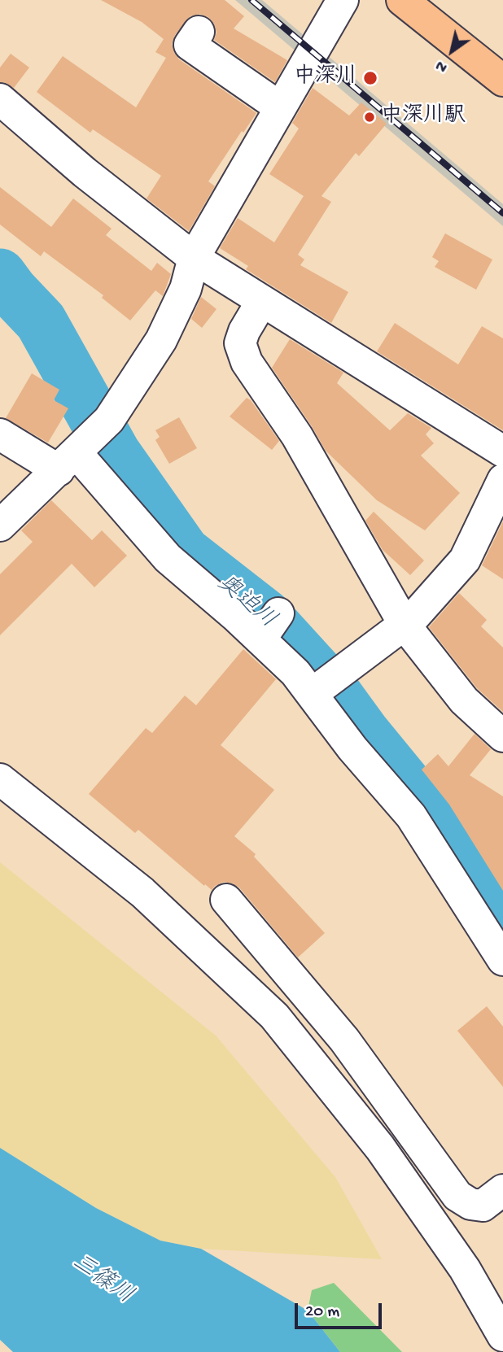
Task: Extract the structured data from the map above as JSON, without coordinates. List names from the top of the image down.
{
  "water": ["奥迫川", "三篠川"],
  "places": ["中深川", "中深川駅"],
  "scale_bar": "20 m",
  "north": "bottom left"
}
